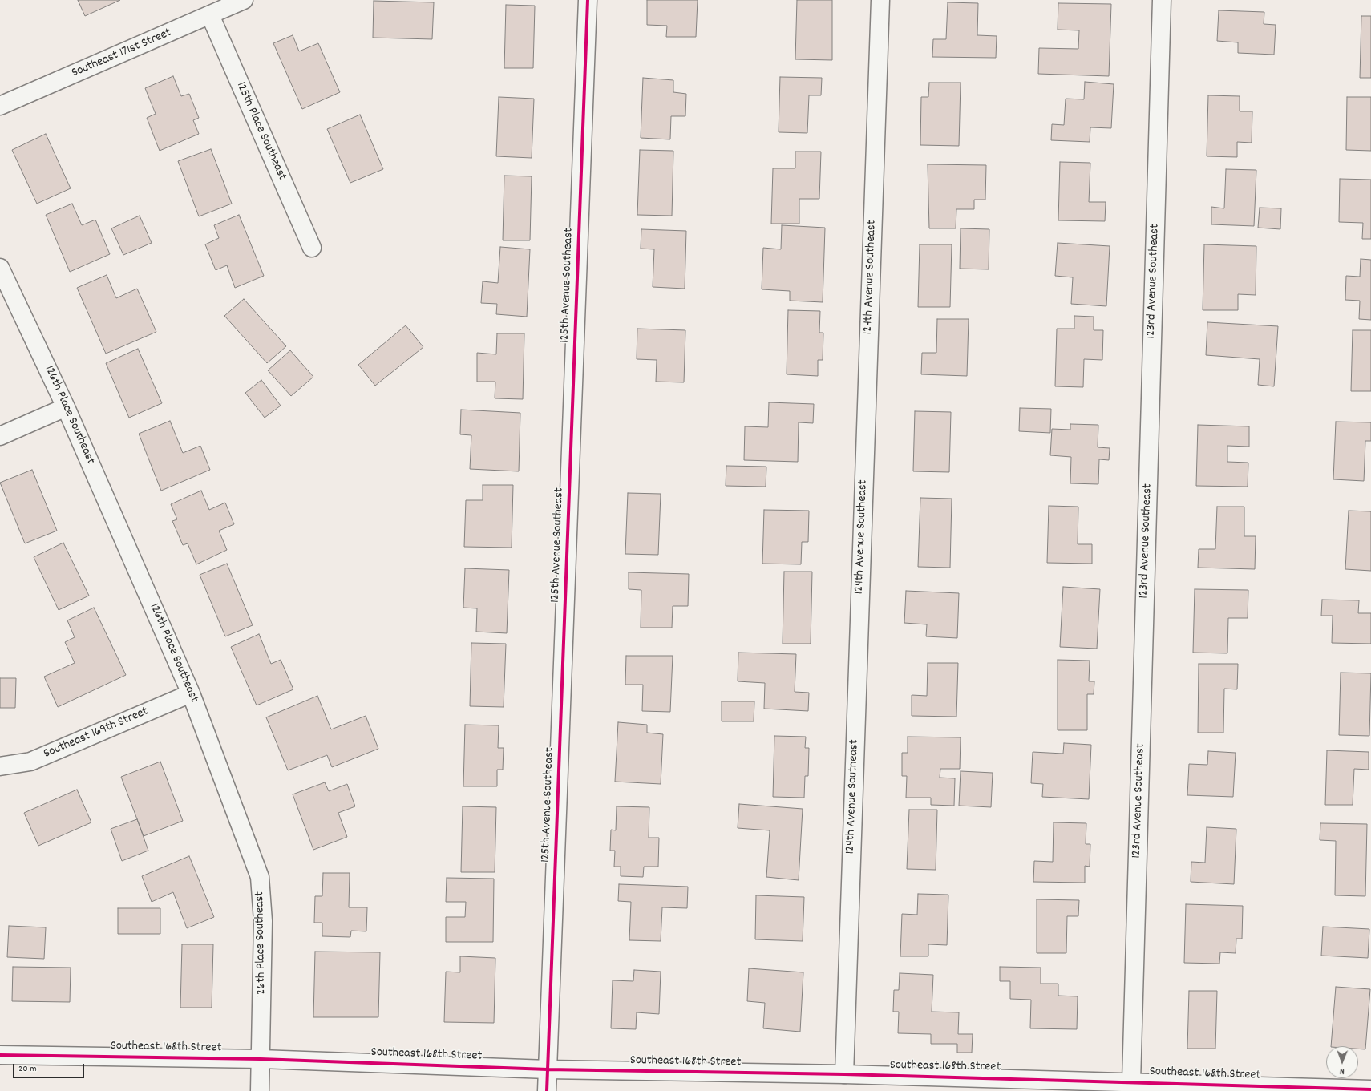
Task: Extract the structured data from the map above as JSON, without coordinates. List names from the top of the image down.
{
  "streets": {
    "street": [
      "Southeast 171st Street",
      "125th Place Southeast",
      "124th Avenue Southeast",
      "123rd Avenue Southeast",
      "125th Avenue Southeast",
      "126th Place Southeast",
      "Southeast 169th Street",
      "Southeast 168th Street"
    ]
  },
  "crossings": [
    ["Southeast 171st Street", "125th Place Southeast"],
    ["124th Avenue Southeast", "Southeast 168th Street"],
    ["123rd Avenue Southeast", "Southeast 168th Street"],
    ["125th Avenue Southeast", "Southeast 168th Street"],
    ["126th Place Southeast", "Southeast 169th Street"],
    ["126th Place Southeast", "Southeast 168th Street"]
  ],
  "scale_bar": "20 m",
  "north": "bottom"
}
